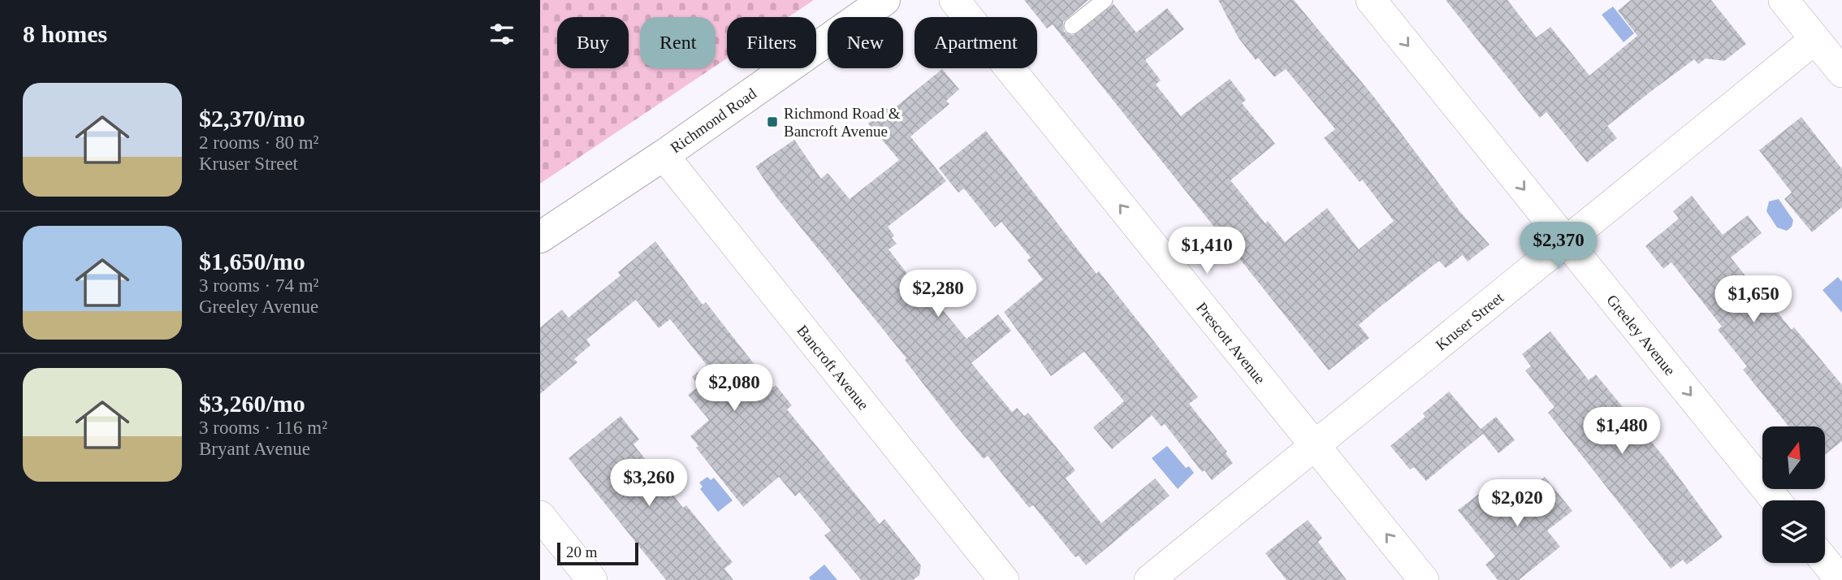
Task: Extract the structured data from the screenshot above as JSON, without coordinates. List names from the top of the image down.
{
  "streets": {
    "main road": ["Richmond Road"],
    "street": [
      "Kruser Street",
      "Greeley Avenue",
      "Prescott Avenue",
      "Bancroft Avenue"
    ]
  },
  "crossings": [
    ["Richmond Road", "Bancroft Avenue"],
    ["Kruser Street", "Greeley Avenue"],
    ["Kruser Street", "Prescott Avenue"]
  ],
  "one_way": ["Greeley Avenue", "Prescott Avenue"],
  "places": {
    "transit": ["Richmond Road & Bancroft Avenue"]
  },
  "scale_bar": "20 m",
  "north": "top",
  "page": {
    "heading": "8 homes",
    "chip": [
      "Buy",
      "Rent",
      "Filters",
      "New",
      "Apartment"
    ],
    "list": [
      {
        "name": "$2,370/mo",
        "note": "2 rooms · 80 m² · Kruser Street"
      },
      {
        "name": "$1,650/mo",
        "note": "3 rooms · 74 m² · Greeley Avenue"
      },
      {
        "name": "$3,260/mo",
        "note": "3 rooms · 116 m² · Bryant Avenue"
      }
    ],
    "price": [
      "$2,370",
      "$1,410",
      "$2,280",
      "$1,650",
      "$2,080",
      "$1,480",
      "$3,260",
      "$2,020"
    ],
    "scale": "20 m"
  }
}
